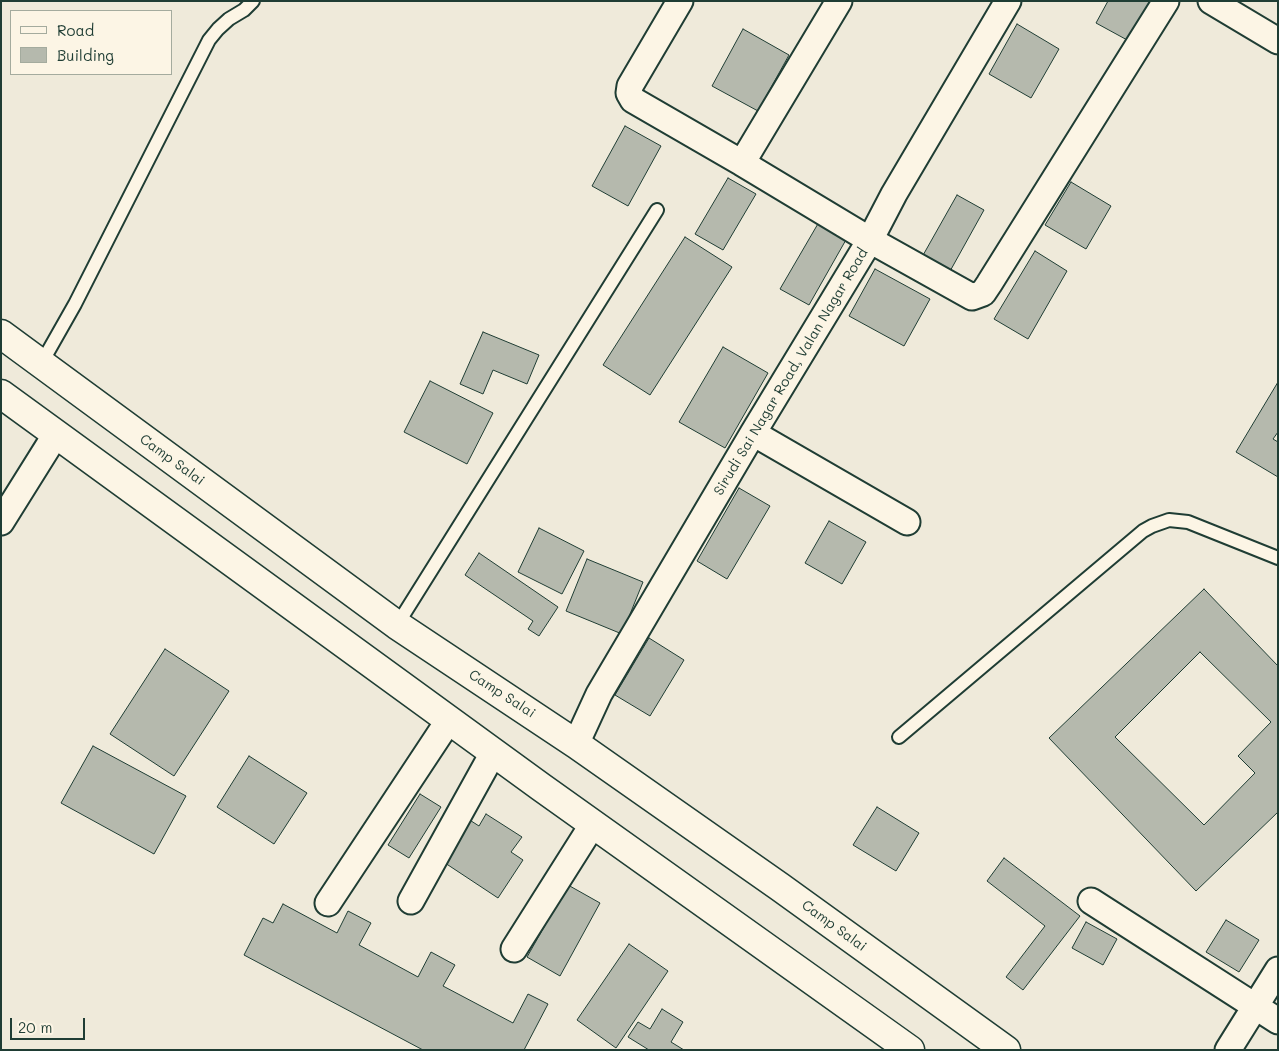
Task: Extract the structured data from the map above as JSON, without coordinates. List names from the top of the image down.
{
  "streets": {
    "main road": ["Camp Salai"],
    "street": ["Sirudi Sai Nagar Road, Valan Nagar Road"]
  },
  "crossings": [
    ["Sirudi Sai Nagar Road, Valan Nagar Road", "Camp Salai"]
  ],
  "legend": ["Road", "Building"],
  "scale_bar": "20 m"
}
